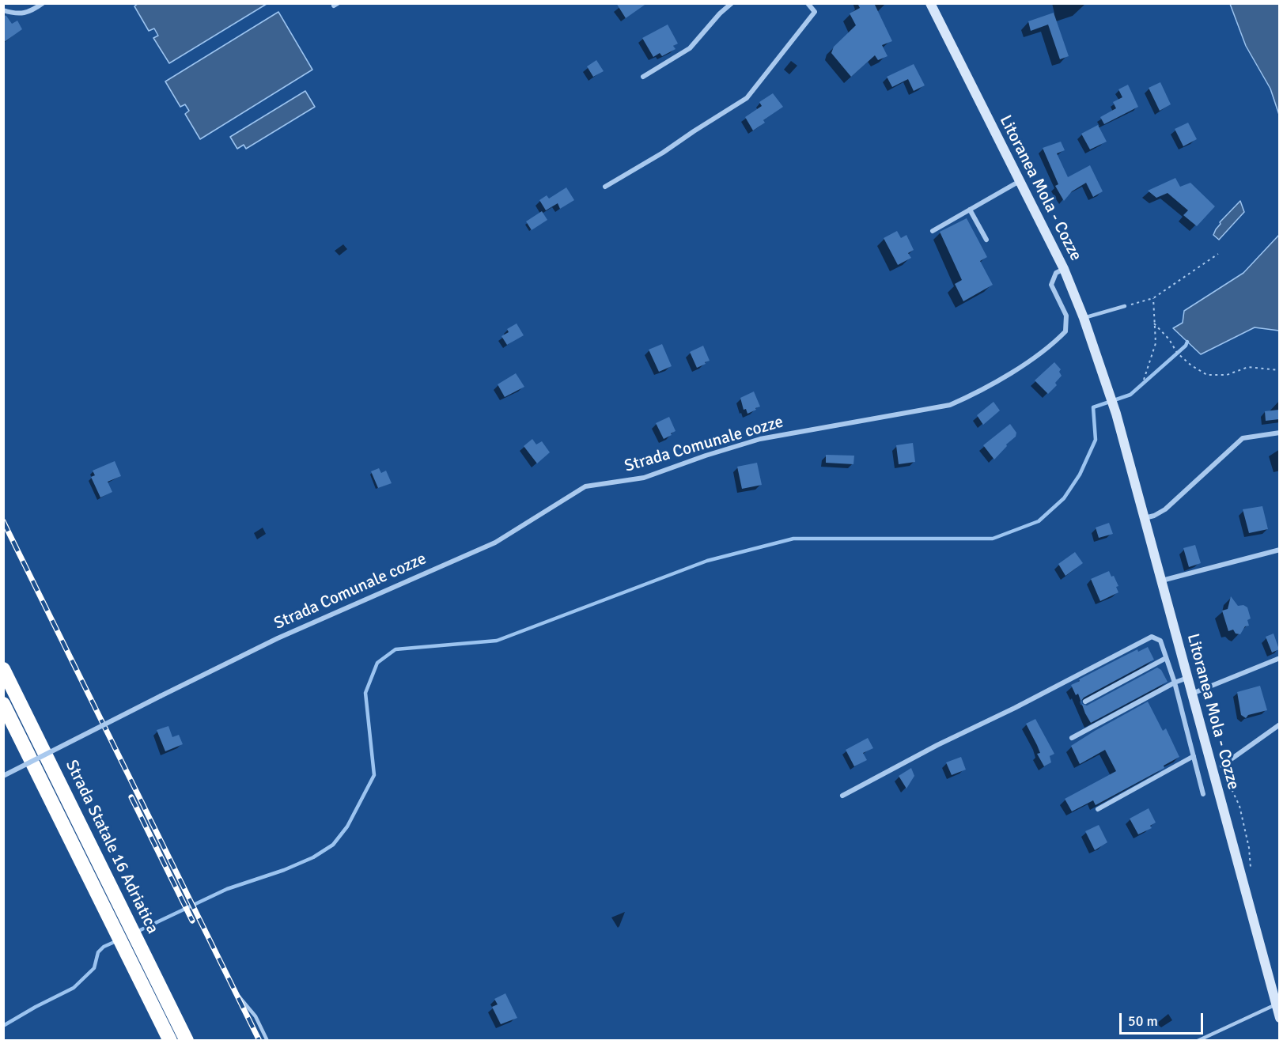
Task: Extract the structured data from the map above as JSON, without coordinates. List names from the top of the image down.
{
  "streets": {
    "highway": ["Strada Statale 16 Adriatica"],
    "street": ["Litoranea Mola - Cozze", "Strada Comunale cozze"]
  },
  "crossings": [
    ["Litoranea Mola - Cozze", "Strada Comunale cozze"]
  ],
  "scale_bar": "50 m"
}
